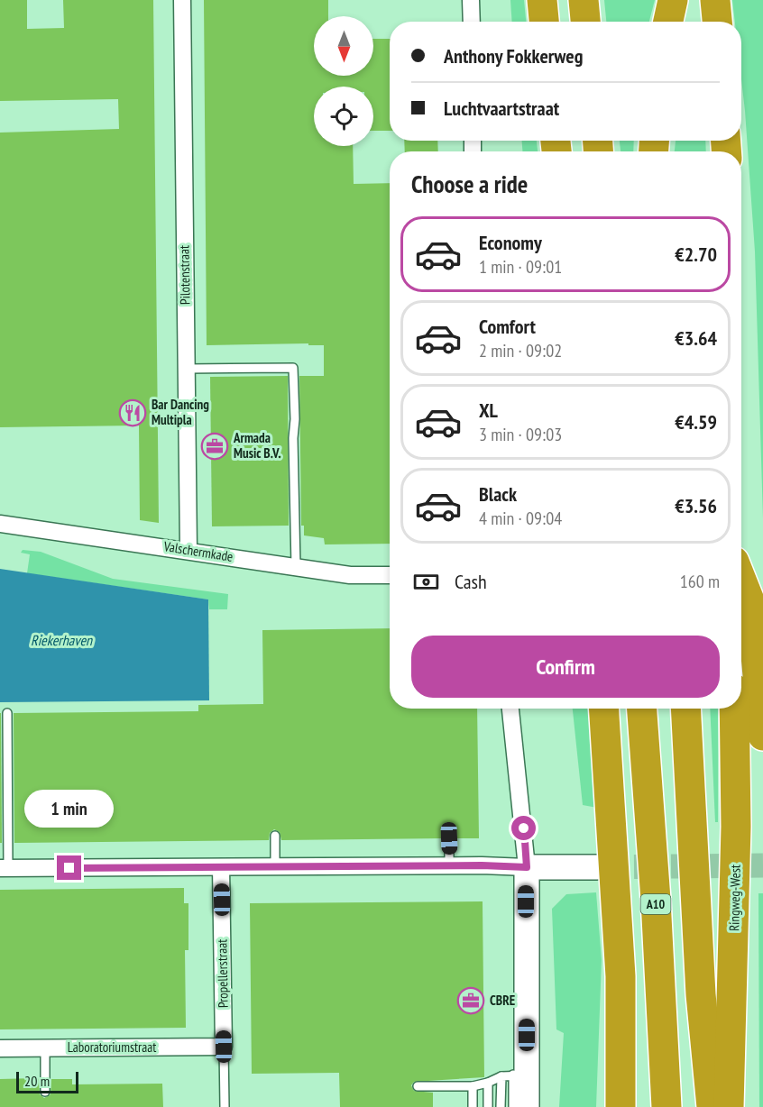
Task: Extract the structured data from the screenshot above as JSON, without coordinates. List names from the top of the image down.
{
  "streets": {
    "highway": ["Ringweg-West", "A10"],
    "street": [
      "Pilotenstraat",
      "Valschermkade",
      "Propellerstraat",
      "Laboratoriumstraat"
    ]
  },
  "crossings": [
    ["Pilotenstraat", "Valschermkade"],
    ["Propellerstraat", "Laboratoriumstraat"]
  ],
  "water": ["Riekerhaven"],
  "places": {
    "restaurant": ["Bar Dancing Multipla"],
    "office": ["Armada Music B.V.", "CBRE"]
  },
  "scale_bar": "20 m",
  "north": "bottom",
  "page": {
    "banner": ["Anthony Fokkerweg", "Luchtvaartstraat"],
    "heading": "Choose a ride",
    "list": [
      {
        "name": "Economy",
        "note": "1 min · 09:01",
        "value": "€2.70"
      },
      {
        "name": "Comfort",
        "note": "2 min · 09:02",
        "value": "€3.64"
      },
      {
        "name": "XL",
        "note": "3 min · 09:03",
        "value": "€4.59"
      },
      {
        "name": "Black",
        "note": "4 min · 09:04",
        "value": "€3.56"
      }
    ],
    "pay": ["Cash", "160 m"],
    "buttons": "Confirm",
    "bubble": "1 min",
    "scale": "20 m"
  }
}
